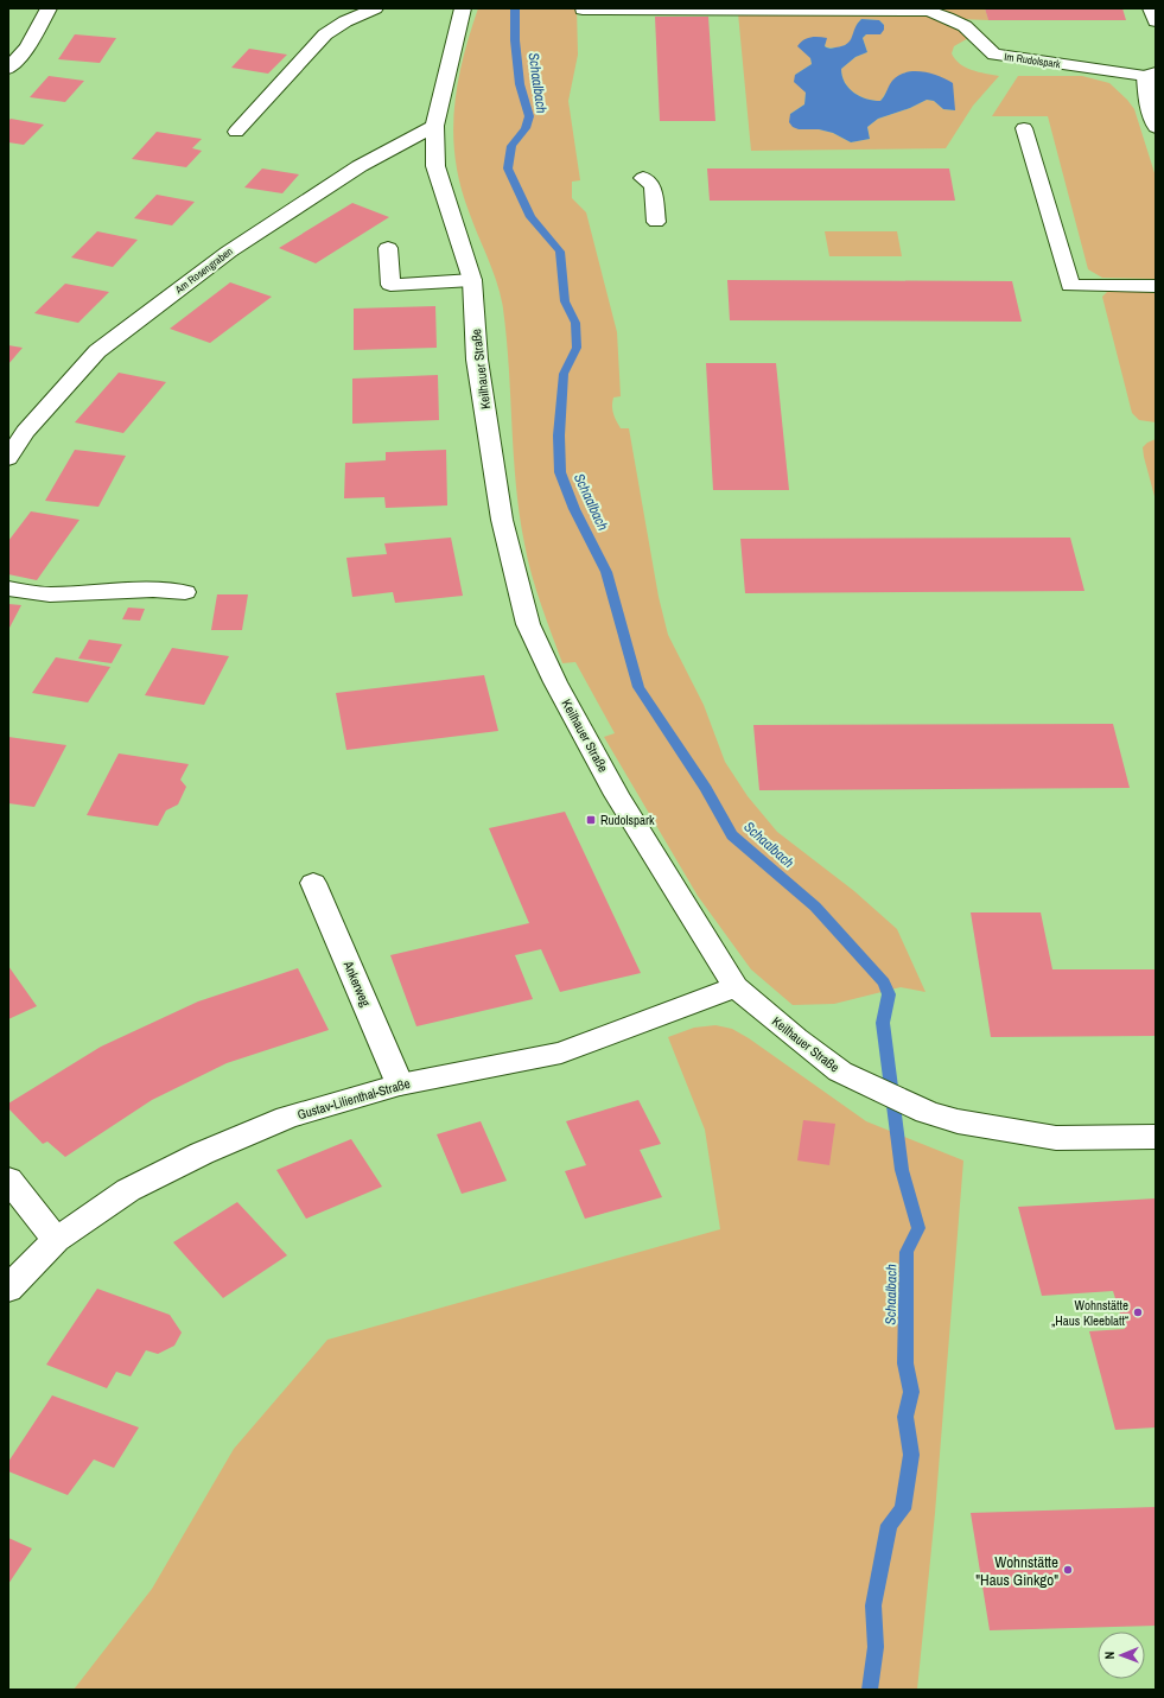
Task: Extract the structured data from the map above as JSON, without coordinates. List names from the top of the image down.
{
  "streets": {
    "street": ["Am Rosengraben", "Keilhauer Straße", "Gustav-Lilienthal-Straße"],
    "lane": ["Im Rudolspark", "Ankerweg"]
  },
  "crossings": [
    ["Am Rosengraben", "Keilhauer Straße"],
    ["Keilhauer Straße", "Gustav-Lilienthal-Straße"],
    ["Ankerweg", "Gustav-Lilienthal-Straße"]
  ],
  "water": ["Schaalbach"],
  "places": {
    "transit": ["Rudolspark"],
    "other": ["Wohnstätte „Haus Kleeblatt“", "Wohnstätte \"Haus Ginkgo\""]
  },
  "north": "left"
}
